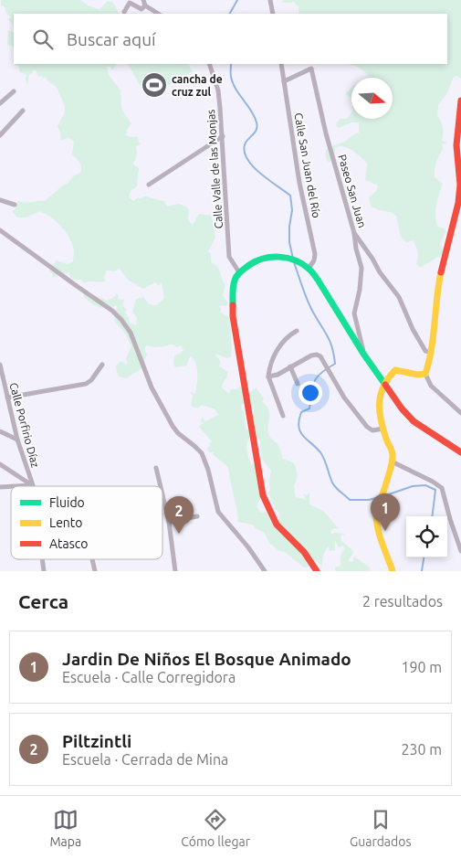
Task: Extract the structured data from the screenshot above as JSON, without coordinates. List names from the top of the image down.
{
  "streets": {
    "street": [
      "Calle San Juan del Río",
      "Calle Valle de las Monjas",
      "Paseo San Juan",
      "Calle Porfirio Díaz"
    ]
  },
  "crossings": [
    ["Calle San Juan del Río", "Paseo San Juan"]
  ],
  "places": {
    "sports": ["cancha de cruz zul"]
  },
  "legend": ["Fluido", "Lento", "Atasco"],
  "north": "right",
  "page": {
    "search": "Buscar aquí",
    "pins": ["1", "2"],
    "heading": ["Cerca", "2 resultados"],
    "list": [
      {
        "mark": "1",
        "name": "Jardin De Niños El Bosque Animado",
        "note": "Escuela · Calle Corregidora",
        "value": "190 m"
      },
      {
        "mark": "2",
        "name": "Piltzintli",
        "note": "Escuela · Cerrada de Mina",
        "value": "230 m"
      }
    ],
    "nav": ["Mapa", "Cómo llegar", "Guardados"]
  }
}
